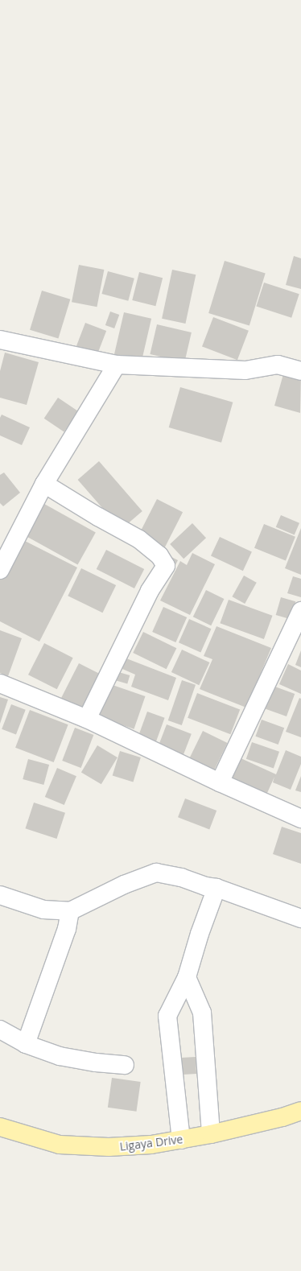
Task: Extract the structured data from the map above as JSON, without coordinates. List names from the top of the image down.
{
  "streets": {
    "main road": ["Ligaya Drive"]
  }
}
